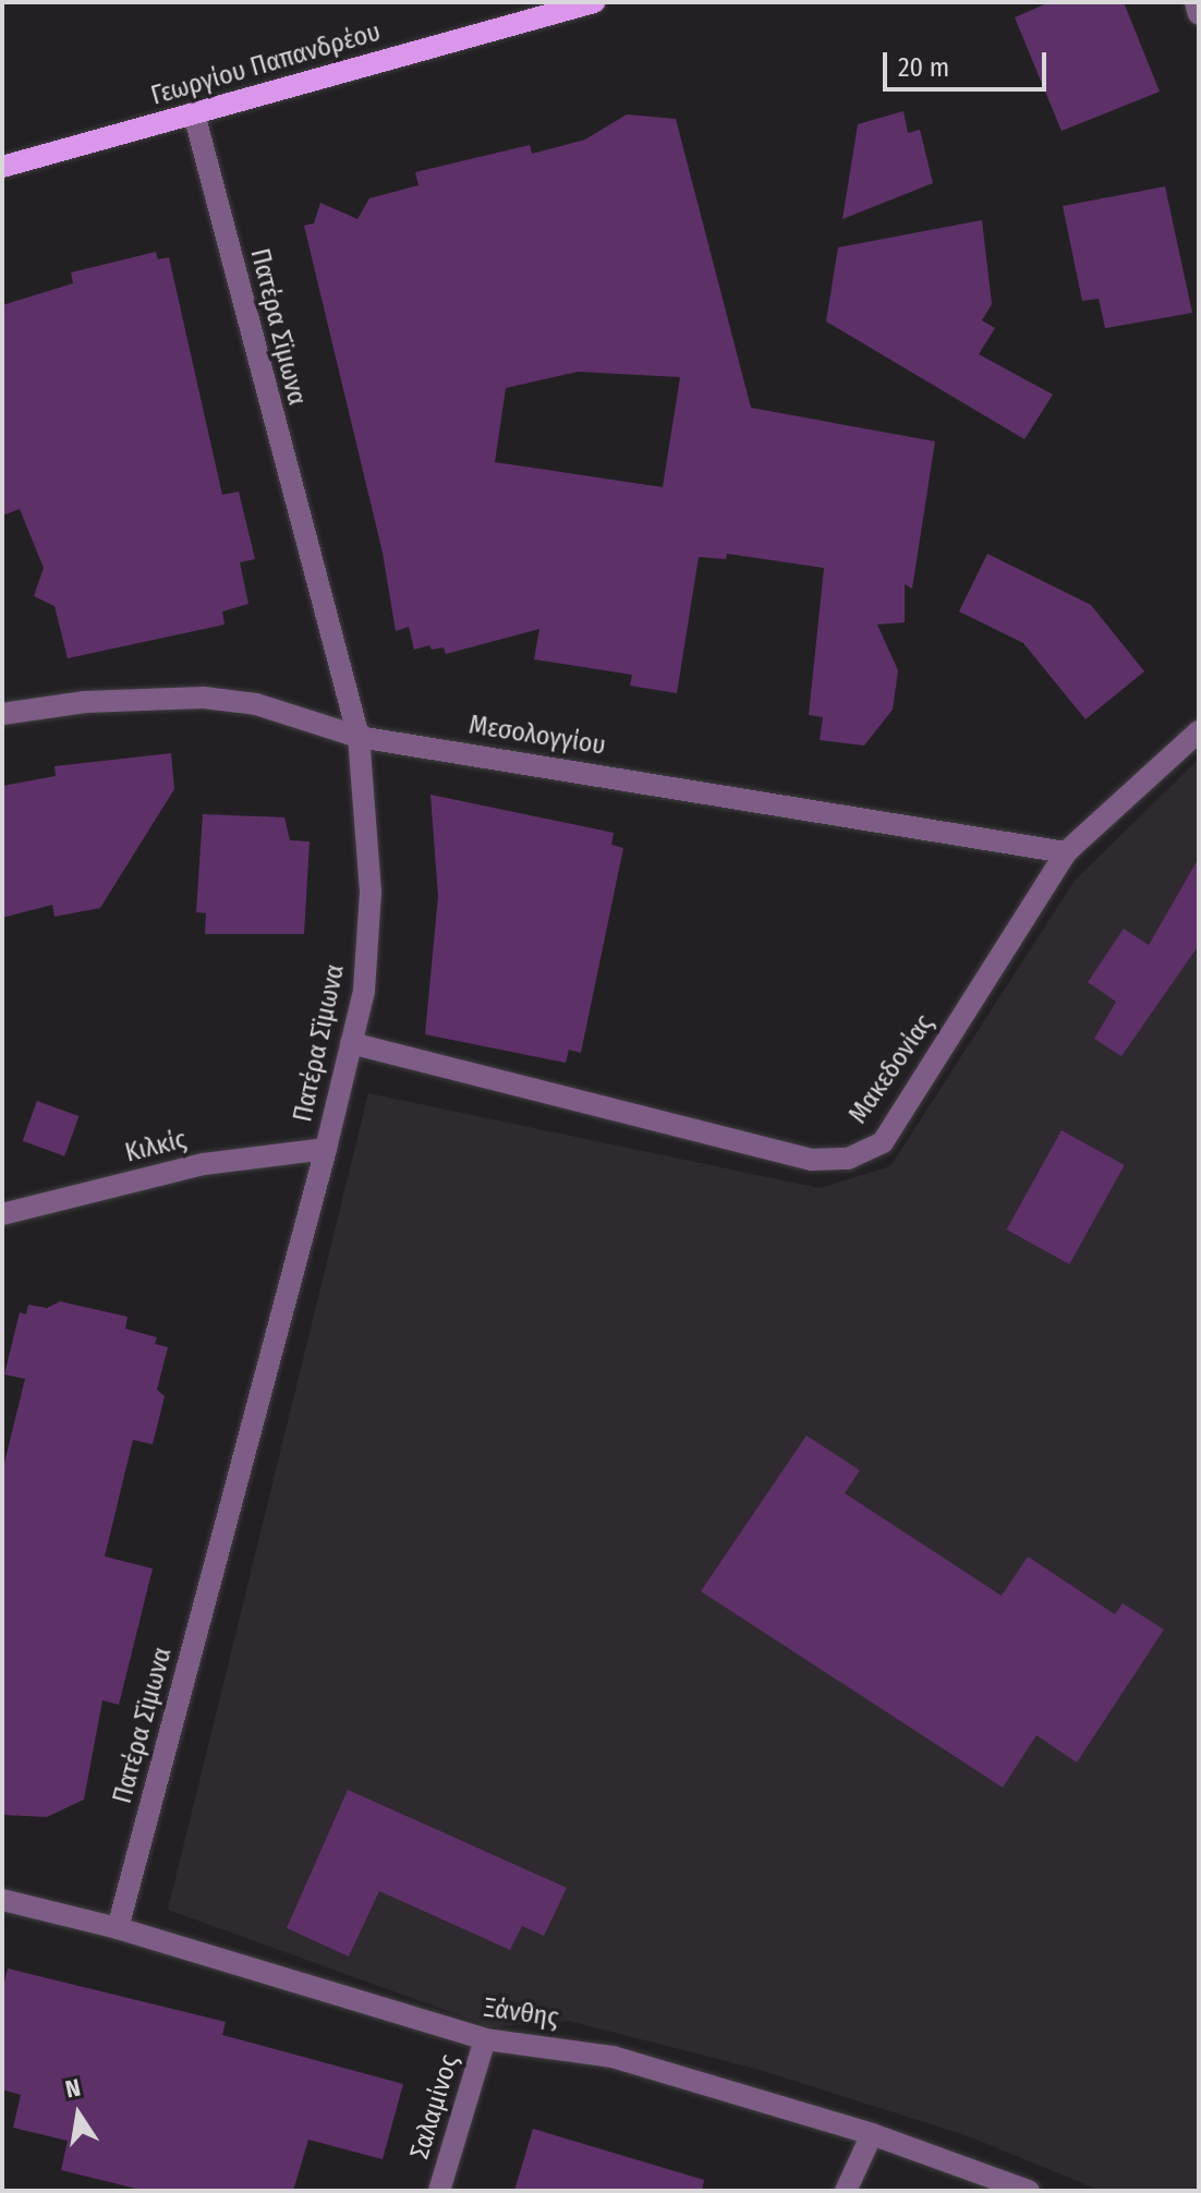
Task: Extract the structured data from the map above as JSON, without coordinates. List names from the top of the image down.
{
  "streets": {
    "main road": ["Γεωργίου Παπανδρέου"],
    "street": [
      "Πατέρα Σϊμωνα",
      "Μεσολογγίου",
      "Μακεδονίας",
      "Κιλκίς",
      "Ξάνθης",
      "Σαλαμίνος"
    ]
  },
  "crossings": [
    ["Γεωργίου Παπανδρέου", "Πατέρα Σϊμωνα"],
    ["Πατέρα Σϊμωνα", "Μεσολογγίου"],
    ["Πατέρα Σϊμωνα", "Μακεδονίας"],
    ["Πατέρα Σϊμωνα", "Κιλκίς"],
    ["Πατέρα Σϊμωνα", "Ξάνθης"],
    ["Μεσολογγίου", "Μακεδονίας"],
    ["Ξάνθης", "Σαλαμίνος"]
  ],
  "scale_bar": "20 m",
  "north": "top"
}
